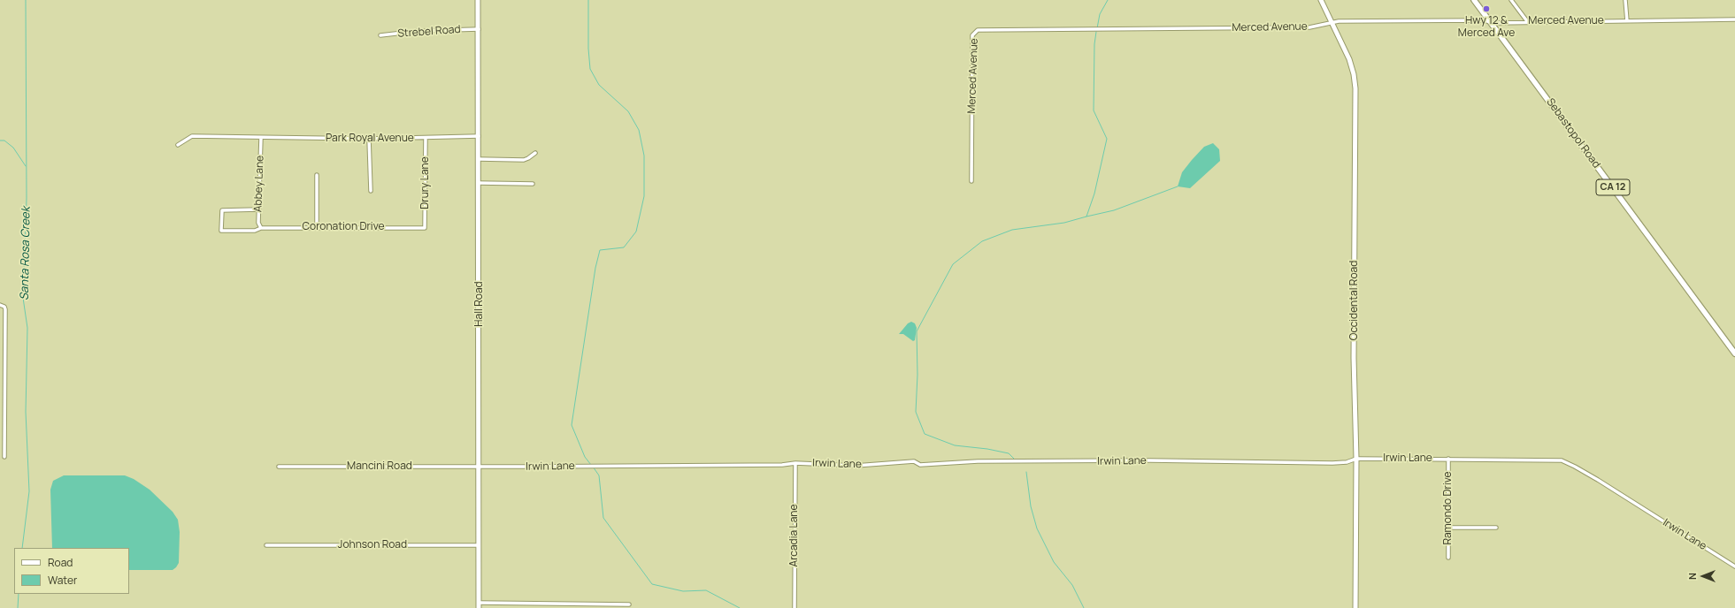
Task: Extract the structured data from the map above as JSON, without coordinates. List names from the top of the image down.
{
  "streets": {
    "main road": ["Sebastopol Road", "CA 12"],
    "street": [
      "Merced Avenue",
      "Strebel Road",
      "Park Royal Avenue",
      "Drury Lane",
      "Abbey Lane",
      "Coronation Drive",
      "Occidental Road",
      "Hall Road",
      "Irwin Lane",
      "Mancini Road",
      "Ramondo Drive",
      "Arcadia Lane",
      "Johnson Road"
    ]
  },
  "crossings": [
    ["Merced Avenue", "Sebastopol Road"],
    ["Merced Avenue", "Occidental Road"],
    ["Strebel Road", "Hall Road"],
    ["Park Royal Avenue", "Drury Lane"],
    ["Park Royal Avenue", "Abbey Lane"],
    ["Park Royal Avenue", "Hall Road"],
    ["Drury Lane", "Coronation Drive"],
    ["Abbey Lane", "Coronation Drive"],
    ["Occidental Road", "Irwin Lane"],
    ["Hall Road", "Irwin Lane"],
    ["Hall Road", "Mancini Road"],
    ["Hall Road", "Johnson Road"],
    ["Irwin Lane", "Mancini Road"],
    ["Irwin Lane", "Ramondo Drive"],
    ["Irwin Lane", "Arcadia Lane"]
  ],
  "water": ["Santa Rosa Creek"],
  "places": ["Hwy 12 & Merced Ave"],
  "legend": ["Road", "Water"],
  "north": "left"
}
